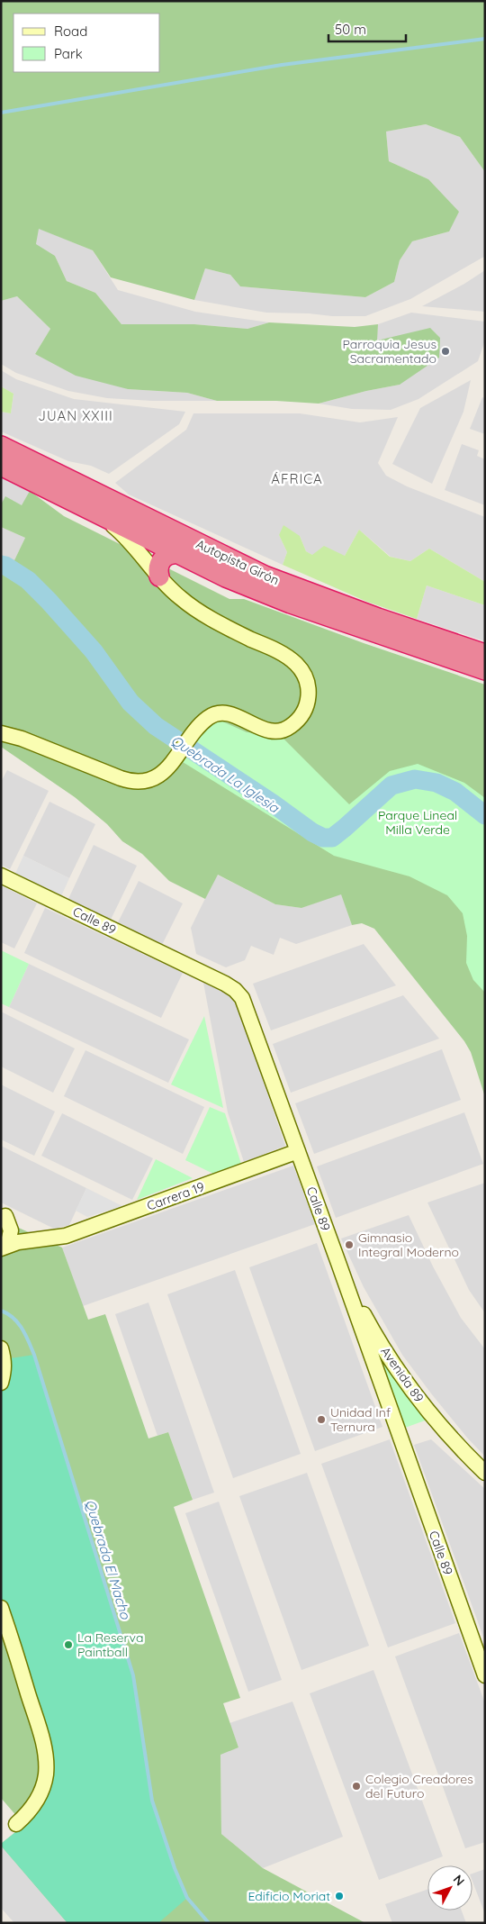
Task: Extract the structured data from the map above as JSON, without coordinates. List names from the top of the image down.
{
  "streets": {
    "highway": ["Autopista Girón"],
    "street": ["Calle 89", "Carrera 19", "Avenida 89"]
  },
  "crossings": [
    ["Calle 89", "Carrera 19"],
    ["Calle 89", "Avenida 89"]
  ],
  "districts": ["JUAN XXIII", "ÁFRICA"],
  "water": ["Quebrada La Iglesia", "Quebrada El Macho"],
  "parks": ["Parque Lineal Milla Verde"],
  "places": [
    "Parroquia Jesus Sacramentado",
    "Gimnasio Integral Moderno",
    "Unidad Inf Ternura",
    "La Reserva Paintball",
    "Colegio Creadores del Futuro",
    "Edificio Moriat"
  ],
  "legend": ["Road", "Park"],
  "scale_bar": "50 m",
  "north": "top right"
}
